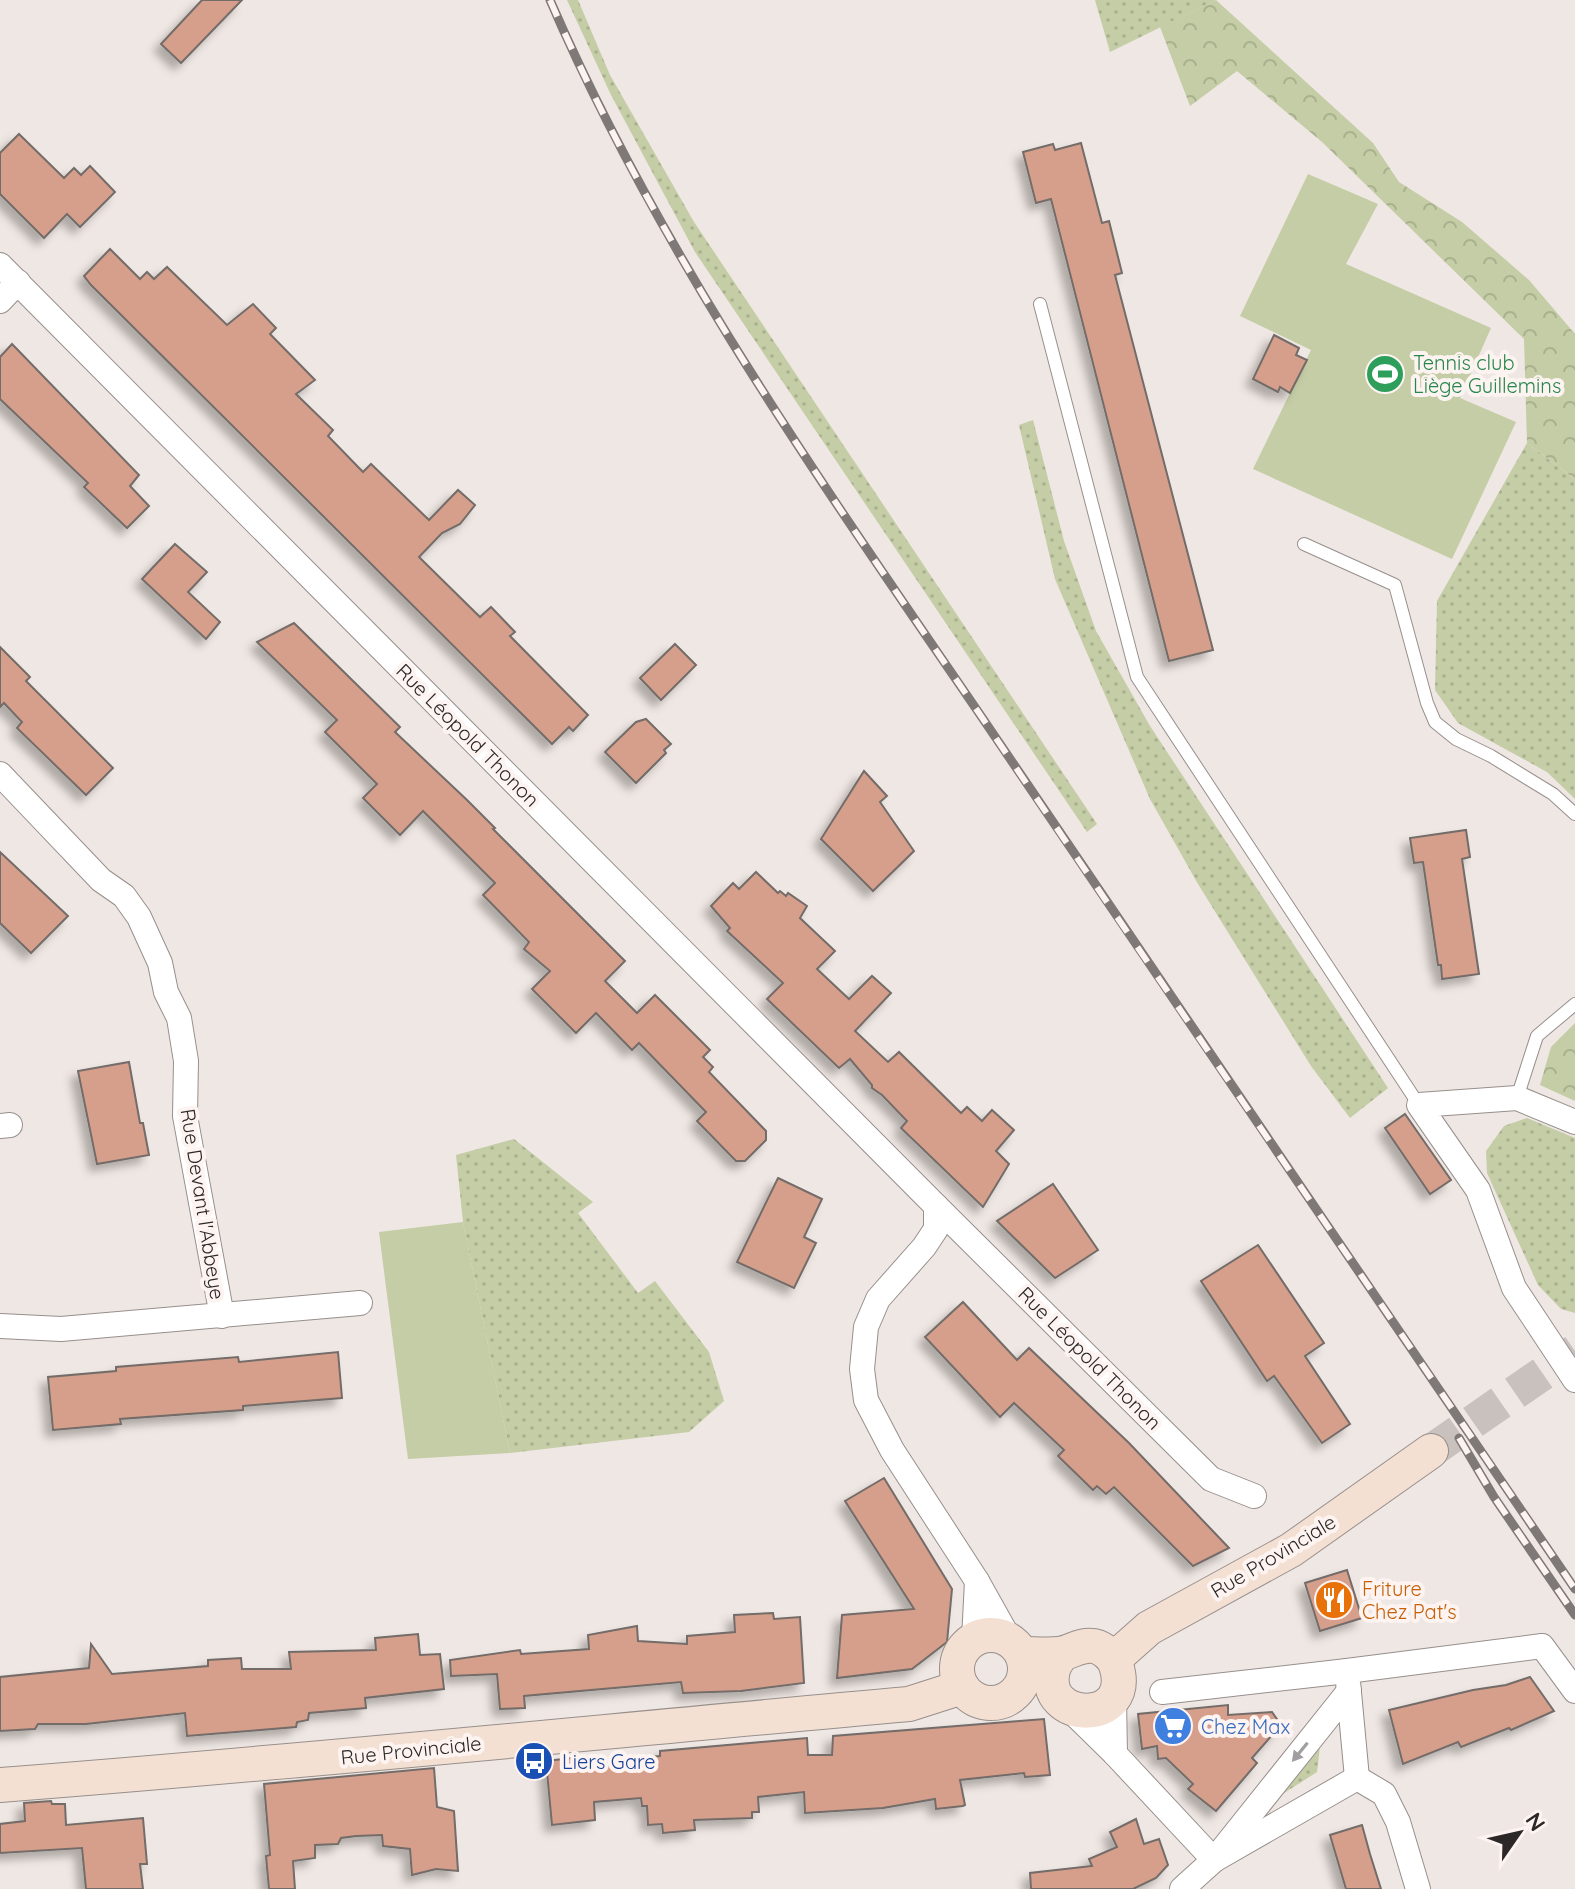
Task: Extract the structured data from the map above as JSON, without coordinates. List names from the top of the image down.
{
  "streets": {
    "main road": ["Rue Provinciale"],
    "street": ["Rue Léopold Thonon", "Rue Devant l'Abbeye"]
  },
  "places": {
    "sports": ["Tennis club Liège Guillemins"],
    "restaurant": ["Friture Chez Pat's"],
    "supermarket": ["Chez Max"],
    "bus stop": ["Liers Gare"]
  },
  "north": "top right"
}
